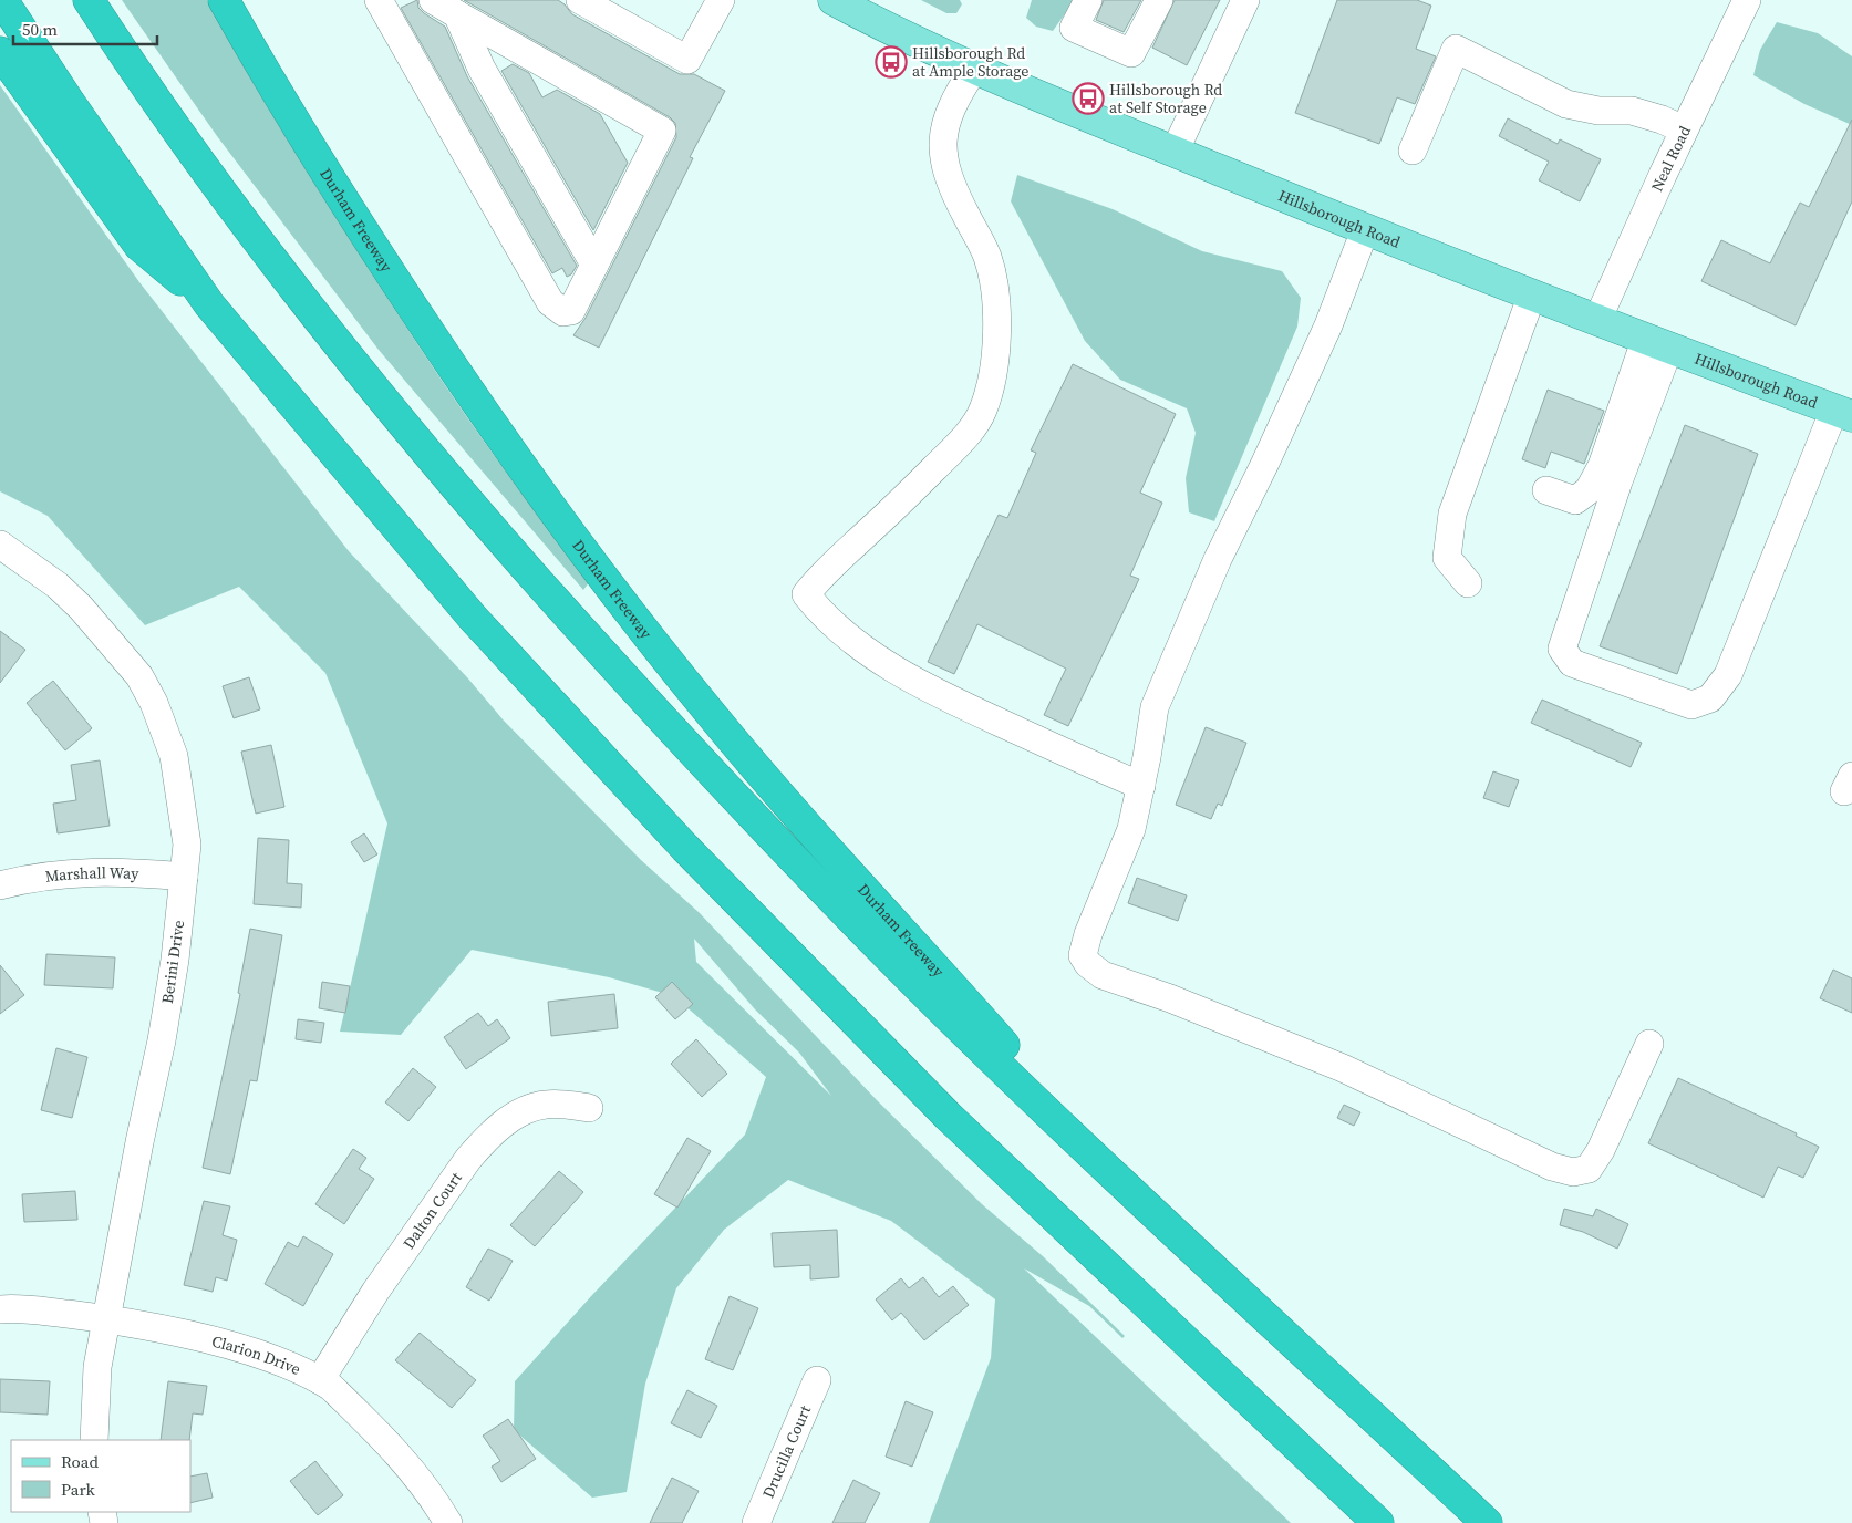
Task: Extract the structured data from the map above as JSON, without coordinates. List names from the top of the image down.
{
  "streets": {
    "highway": ["Durham Freeway"],
    "main road": ["Hillsborough Road"],
    "street": [
      "Neal Road",
      "Marshall Way",
      "Berini Drive",
      "Dalton Court",
      "Clarion Drive",
      "Drucilla Court"
    ]
  },
  "crossings": [
    ["Neal Road", "Hillsborough Road"],
    ["Marshall Way", "Berini Drive"],
    ["Berini Drive", "Clarion Drive"],
    ["Dalton Court", "Clarion Drive"]
  ],
  "places": {
    "bus stop": ["Hillsborough Rd at Ample Storage", "Hillsborough Rd at Self Storage"]
  },
  "legend": ["Road", "Park"],
  "scale_bar": "50 m"
}
